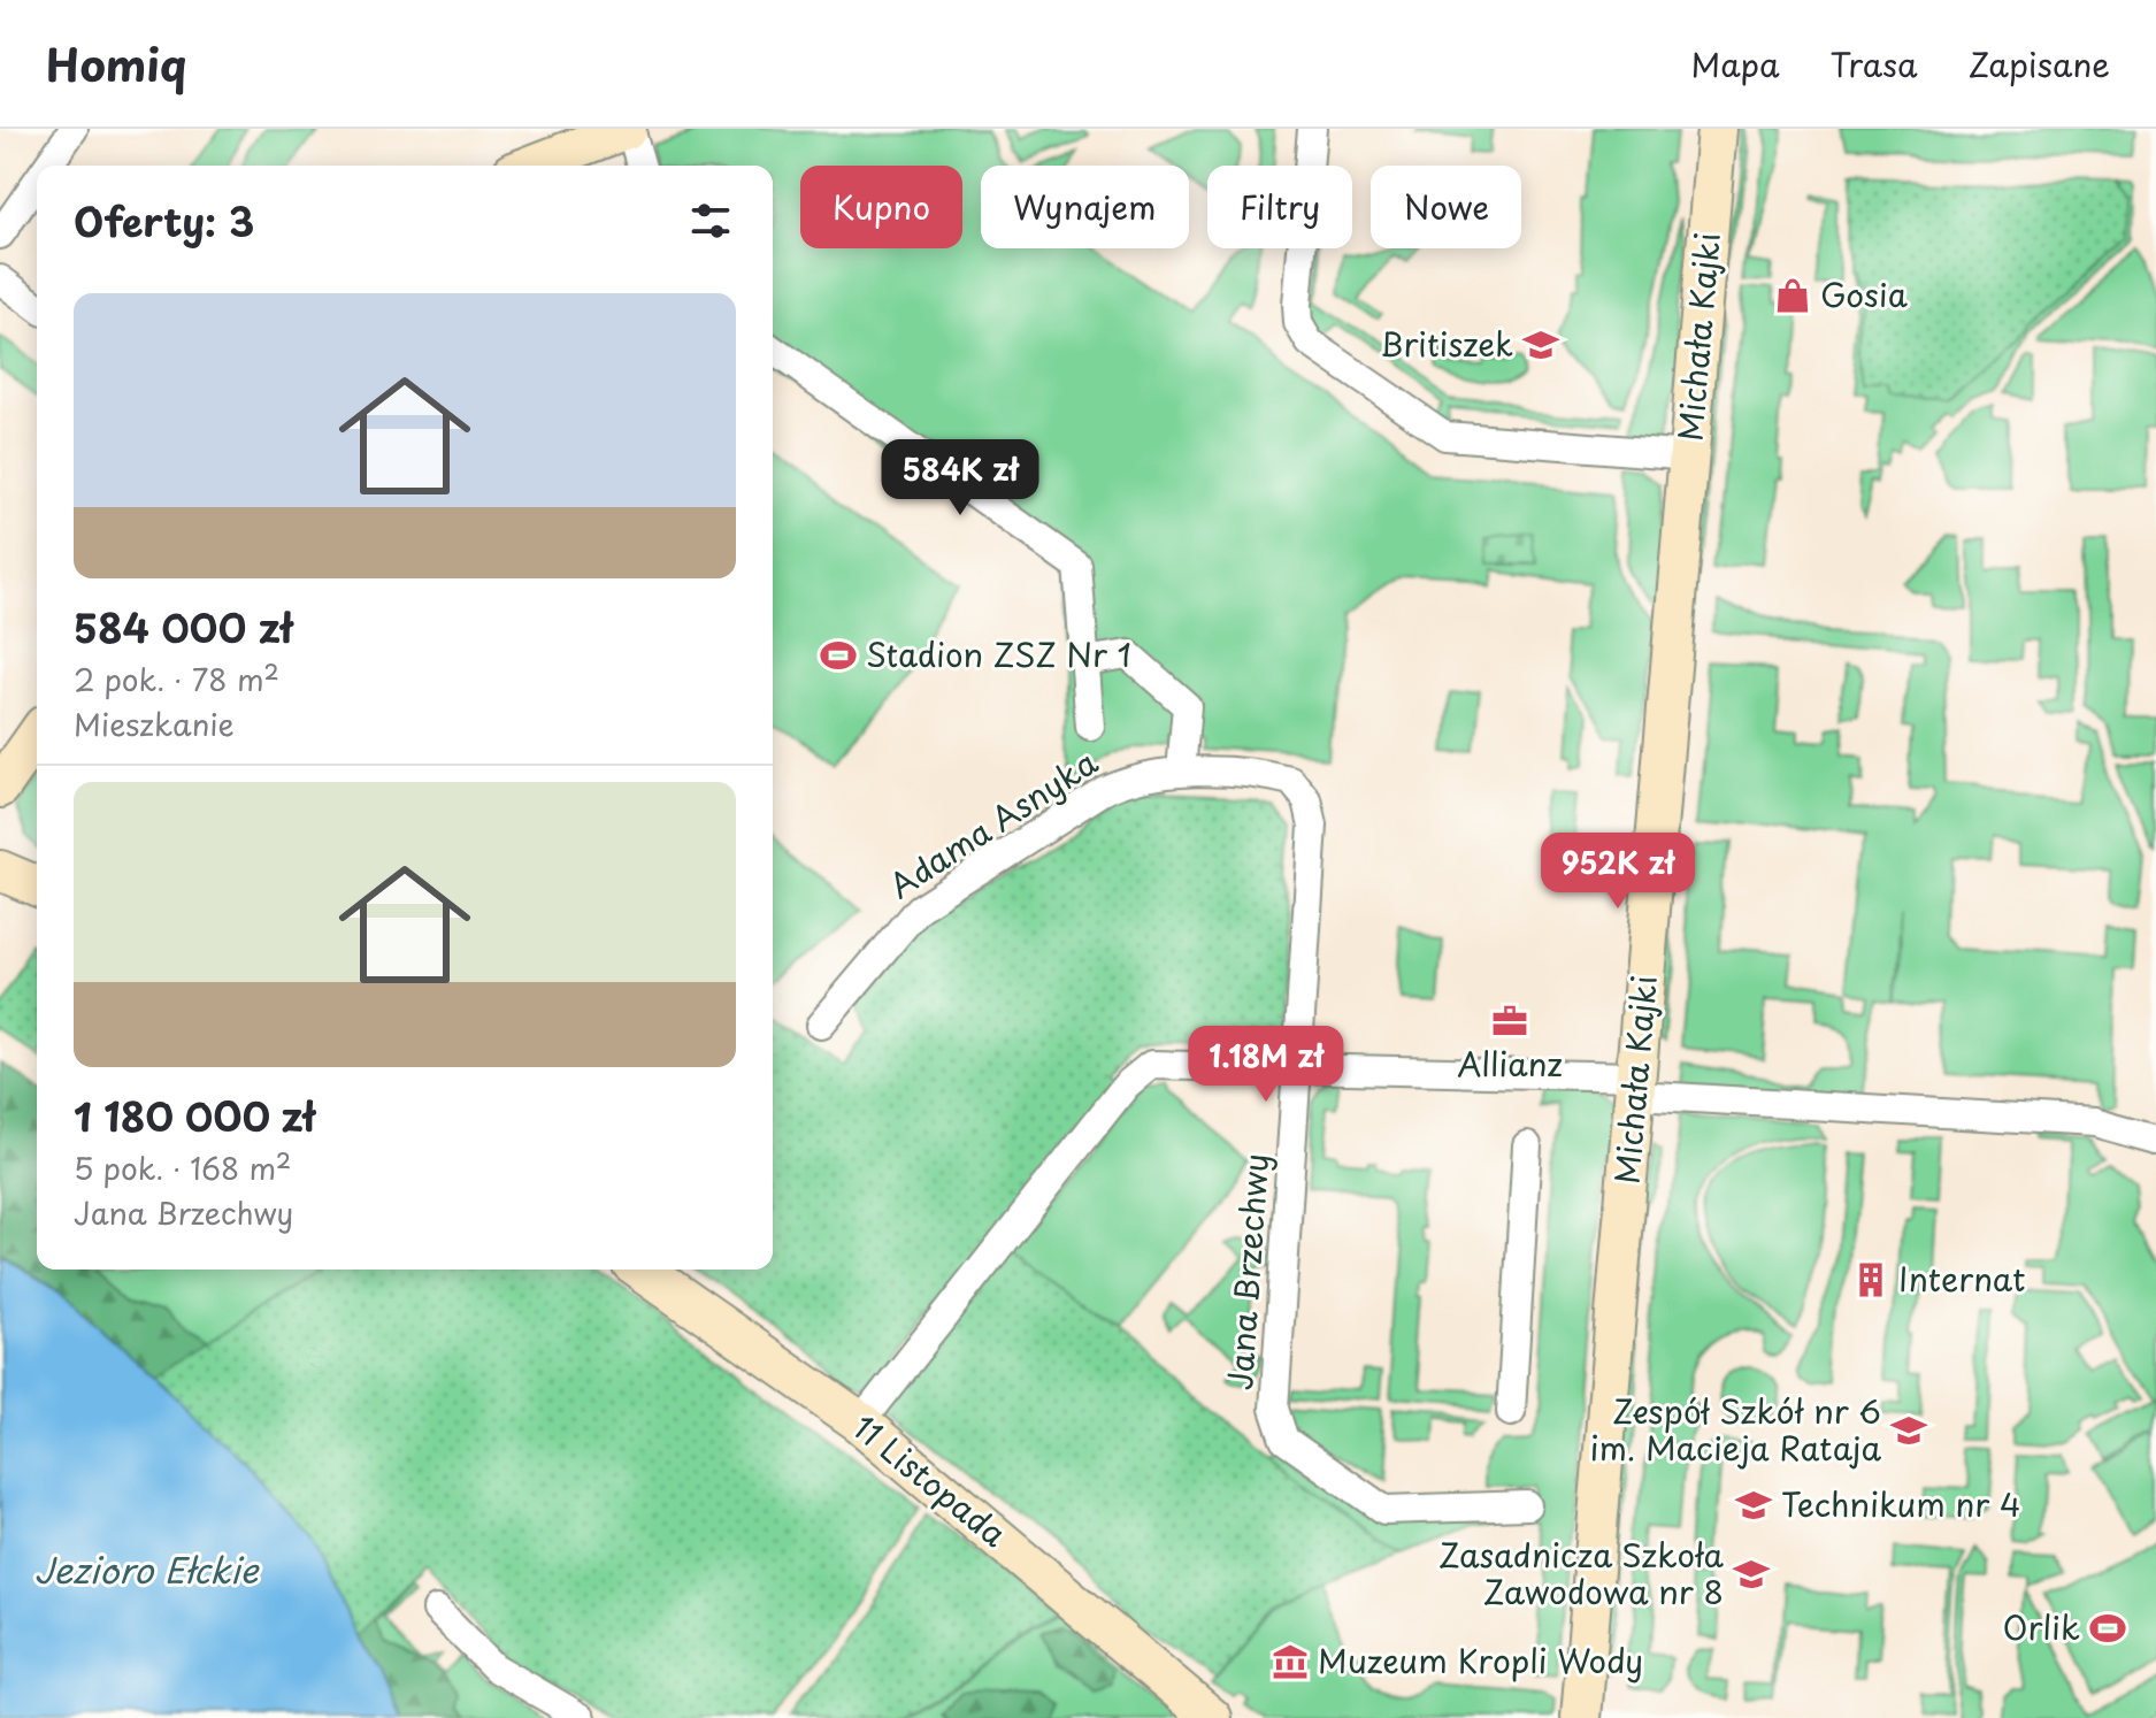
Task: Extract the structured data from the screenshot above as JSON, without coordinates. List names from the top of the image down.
{
  "streets": {
    "street": [
      "Michała Kajki",
      "Adama Asnyka",
      "Jana Brzechwy",
      "11 Listopada"
    ]
  },
  "crossings": [
    ["Adama Asnyka", "Jana Brzechwy"]
  ],
  "water": ["Jezioro Ełckie"],
  "places": {
    "shop": ["Gosia"],
    "school or university": [
      "Britiszek",
      "Zespół Szkół nr 6 im. Macieja Rataja",
      "Technikum nr 4",
      "Zasadnicza Szkoła Zawodowa nr 8"
    ],
    "sports": ["Stadion ZSZ Nr 1", "Orlik"],
    "office": ["Allianz"],
    "building": ["Internat"],
    "museum": ["Muzeum Kropli Wody"]
  },
  "page": {
    "header": "Homiq",
    "nav": ["Mapa", "Trasa", "Zapisane"],
    "chip": [
      "Kupno",
      "Wynajem",
      "Filtry",
      "Nowe"
    ],
    "heading": "Oferty: 3",
    "list": [
      {
        "name": "584 000 zł",
        "note": "2 pok. · 78 m² · Mieszkanie"
      },
      {
        "name": "1 180 000 zł",
        "note": "5 pok. · 168 m² · Jana Brzechwy"
      }
    ],
    "price": ["584K zł", "952K zł", "1.18M zł"]
  }
}
